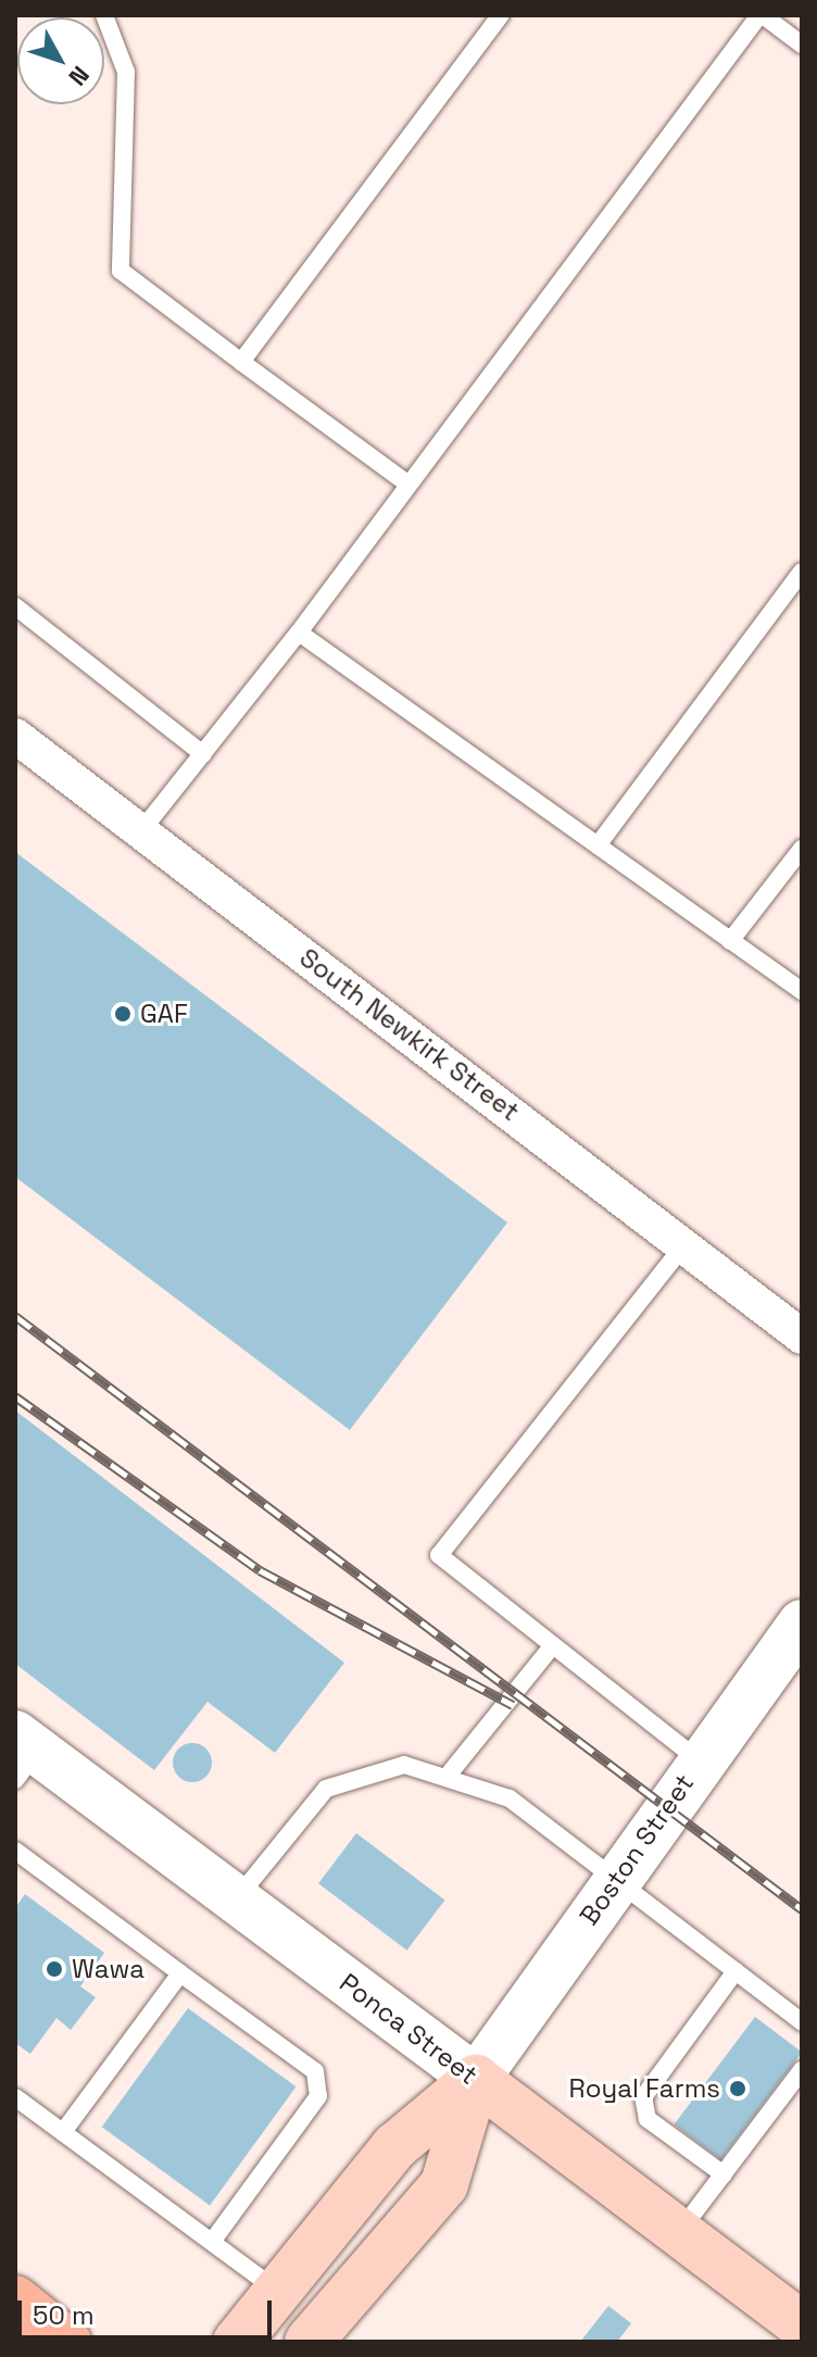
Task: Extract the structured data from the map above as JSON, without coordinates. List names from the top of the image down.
{
  "streets": {
    "main road": ["Boston Street", "Ponca Street"],
    "street": ["South Newkirk Street"]
  },
  "crossings": [
    ["Boston Street", "Ponca Street"]
  ],
  "places": ["GAF", "Wawa", "Royal Farms"],
  "scale_bar": "50 m",
  "north": "bottom right"
}
